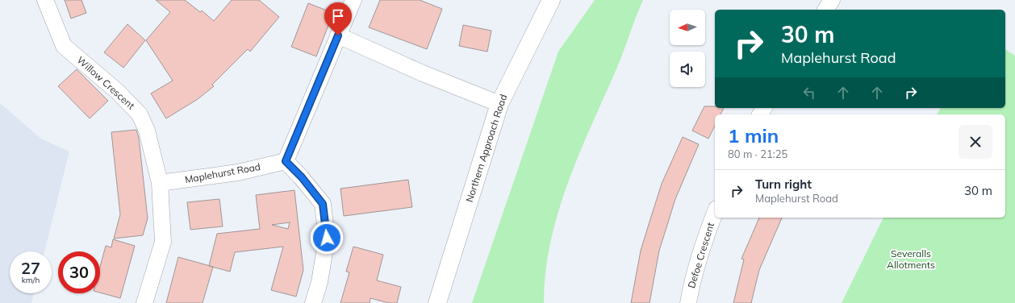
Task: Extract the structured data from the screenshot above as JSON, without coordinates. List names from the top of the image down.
{
  "streets": {
    "main road": ["Northern Approach Road"],
    "street": ["Willow Crescent", "Maplehurst Road", "Defoe Crescent"]
  },
  "crossings": [
    ["Willow Crescent", "Maplehurst Road"]
  ],
  "parks": ["Severalls Allotments"],
  "north": "left",
  "page": {
    "turn": ["30 m", "Maplehurst Road"],
    "heading": ["1 min", "80 m · 21:25"],
    "list": [
      {
        "name": "Turn right",
        "note": "Maplehurst Road",
        "value": "30 m"
      }
    ],
    "speed": "27 km/h",
    "limit": "30"
  }
}
